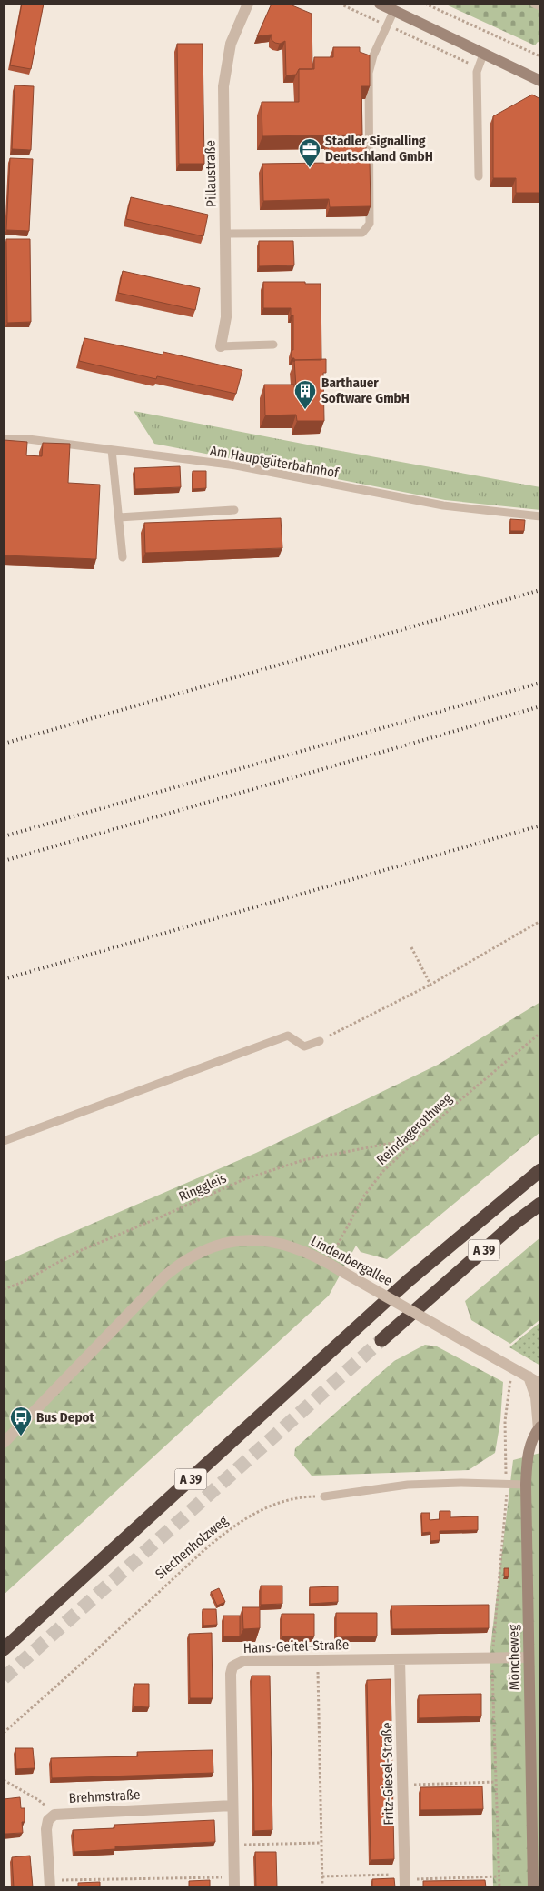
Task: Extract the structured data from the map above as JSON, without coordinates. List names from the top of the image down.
{
  "streets": {
    "highway": ["A 39"],
    "main road": ["Möncheweg"],
    "street": [
      "Pillaustraße",
      "Lindenbergallee",
      "Hans-Geitel-Straße",
      "Fritz-Giesel-Straße",
      "Brehmstraße"
    ],
    "lane": ["Am Hauptgüterbahnhof"],
    "path": ["Reindagerothweg", "Ringgleis", "Siechenholzweg"]
  },
  "crossings": [
    ["Reindagerothweg", "Ringgleis"],
    ["Reindagerothweg", "Lindenbergallee"],
    ["Hans-Geitel-Straße", "Möncheweg"],
    ["Hans-Geitel-Straße", "Fritz-Giesel-Straße"],
    ["Hans-Geitel-Straße", "Brehmstraße"]
  ],
  "places": {
    "office": ["Stadler Signalling Deutschland GmbH"],
    "building": ["Barthauer Software GmbH"],
    "bus stop": ["Bus Depot"]
  }
}
